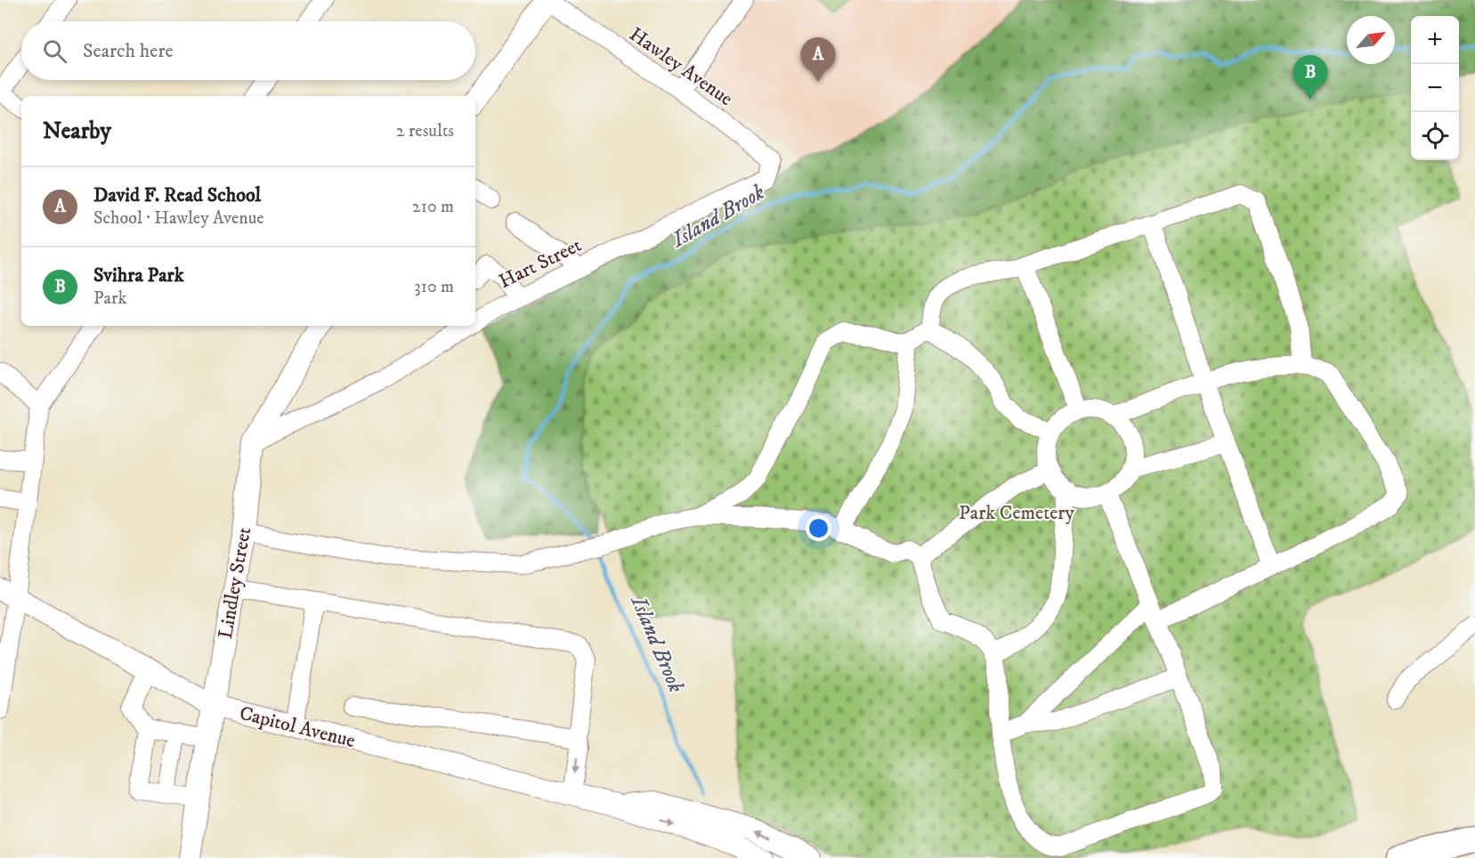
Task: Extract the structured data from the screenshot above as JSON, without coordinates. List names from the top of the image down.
{
  "streets": {
    "main road": ["Lindley Street", "Capitol Avenue"],
    "street": ["Hawley Avenue", "Hart Street"]
  },
  "crossings": [
    ["Hawley Avenue", "Hart Street"],
    ["Hart Street", "Lindley Street"],
    ["Lindley Street", "Capitol Avenue"]
  ],
  "water": ["Island Brook"],
  "parks": ["Park Cemetery"],
  "north": "top right",
  "page": {
    "map_buttons": ["+", "−"],
    "search": "Search here",
    "pins": ["A", "B"],
    "heading": ["Nearby", "2 results"],
    "list": [
      {
        "mark": "A",
        "name": "David F. Read School",
        "note": "School · Hawley Avenue",
        "value": "210 m"
      },
      {
        "mark": "B",
        "name": "Svihra Park",
        "note": "Park",
        "value": "310 m"
      }
    ]
  }
}
